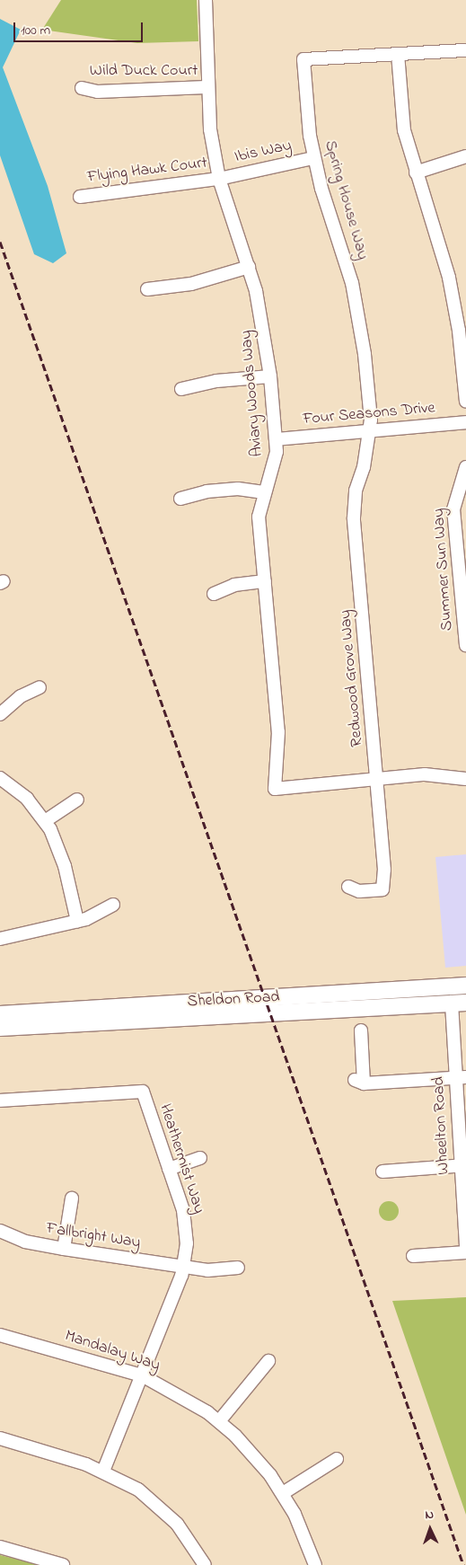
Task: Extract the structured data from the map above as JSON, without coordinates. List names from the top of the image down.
{
  "streets": {
    "main road": ["Sheldon Road"],
    "street": [
      "Wild Duck Court",
      "Ibis Way",
      "Flying Hawk Court",
      "Spring House Way",
      "Aviary Woods Way",
      "Four Seasons Drive",
      "Summer Sun Way",
      "Redwood Grove Way",
      "Wheelton Road",
      "Heathermist Way",
      "Fallbright Way",
      "Mandalay Way"
    ]
  },
  "crossings": [
    ["Wild Duck Court", "Aviary Woods Way"],
    ["Ibis Way", "Flying Hawk Court"],
    ["Ibis Way", "Spring House Way"],
    ["Ibis Way", "Aviary Woods Way"],
    ["Flying Hawk Court", "Aviary Woods Way"],
    ["Spring House Way", "Four Seasons Drive"],
    ["Spring House Way", "Redwood Grove Way"],
    ["Aviary Woods Way", "Four Seasons Drive"],
    ["Aviary Woods Way", "Redwood Grove Way"],
    ["Four Seasons Drive", "Redwood Grove Way"],
    ["Sheldon Road", "Wheelton Road"],
    ["Heathermist Way", "Fallbright Way"],
    ["Heathermist Way", "Mandalay Way"]
  ],
  "scale_bar": "100 m",
  "north": "top"
}
